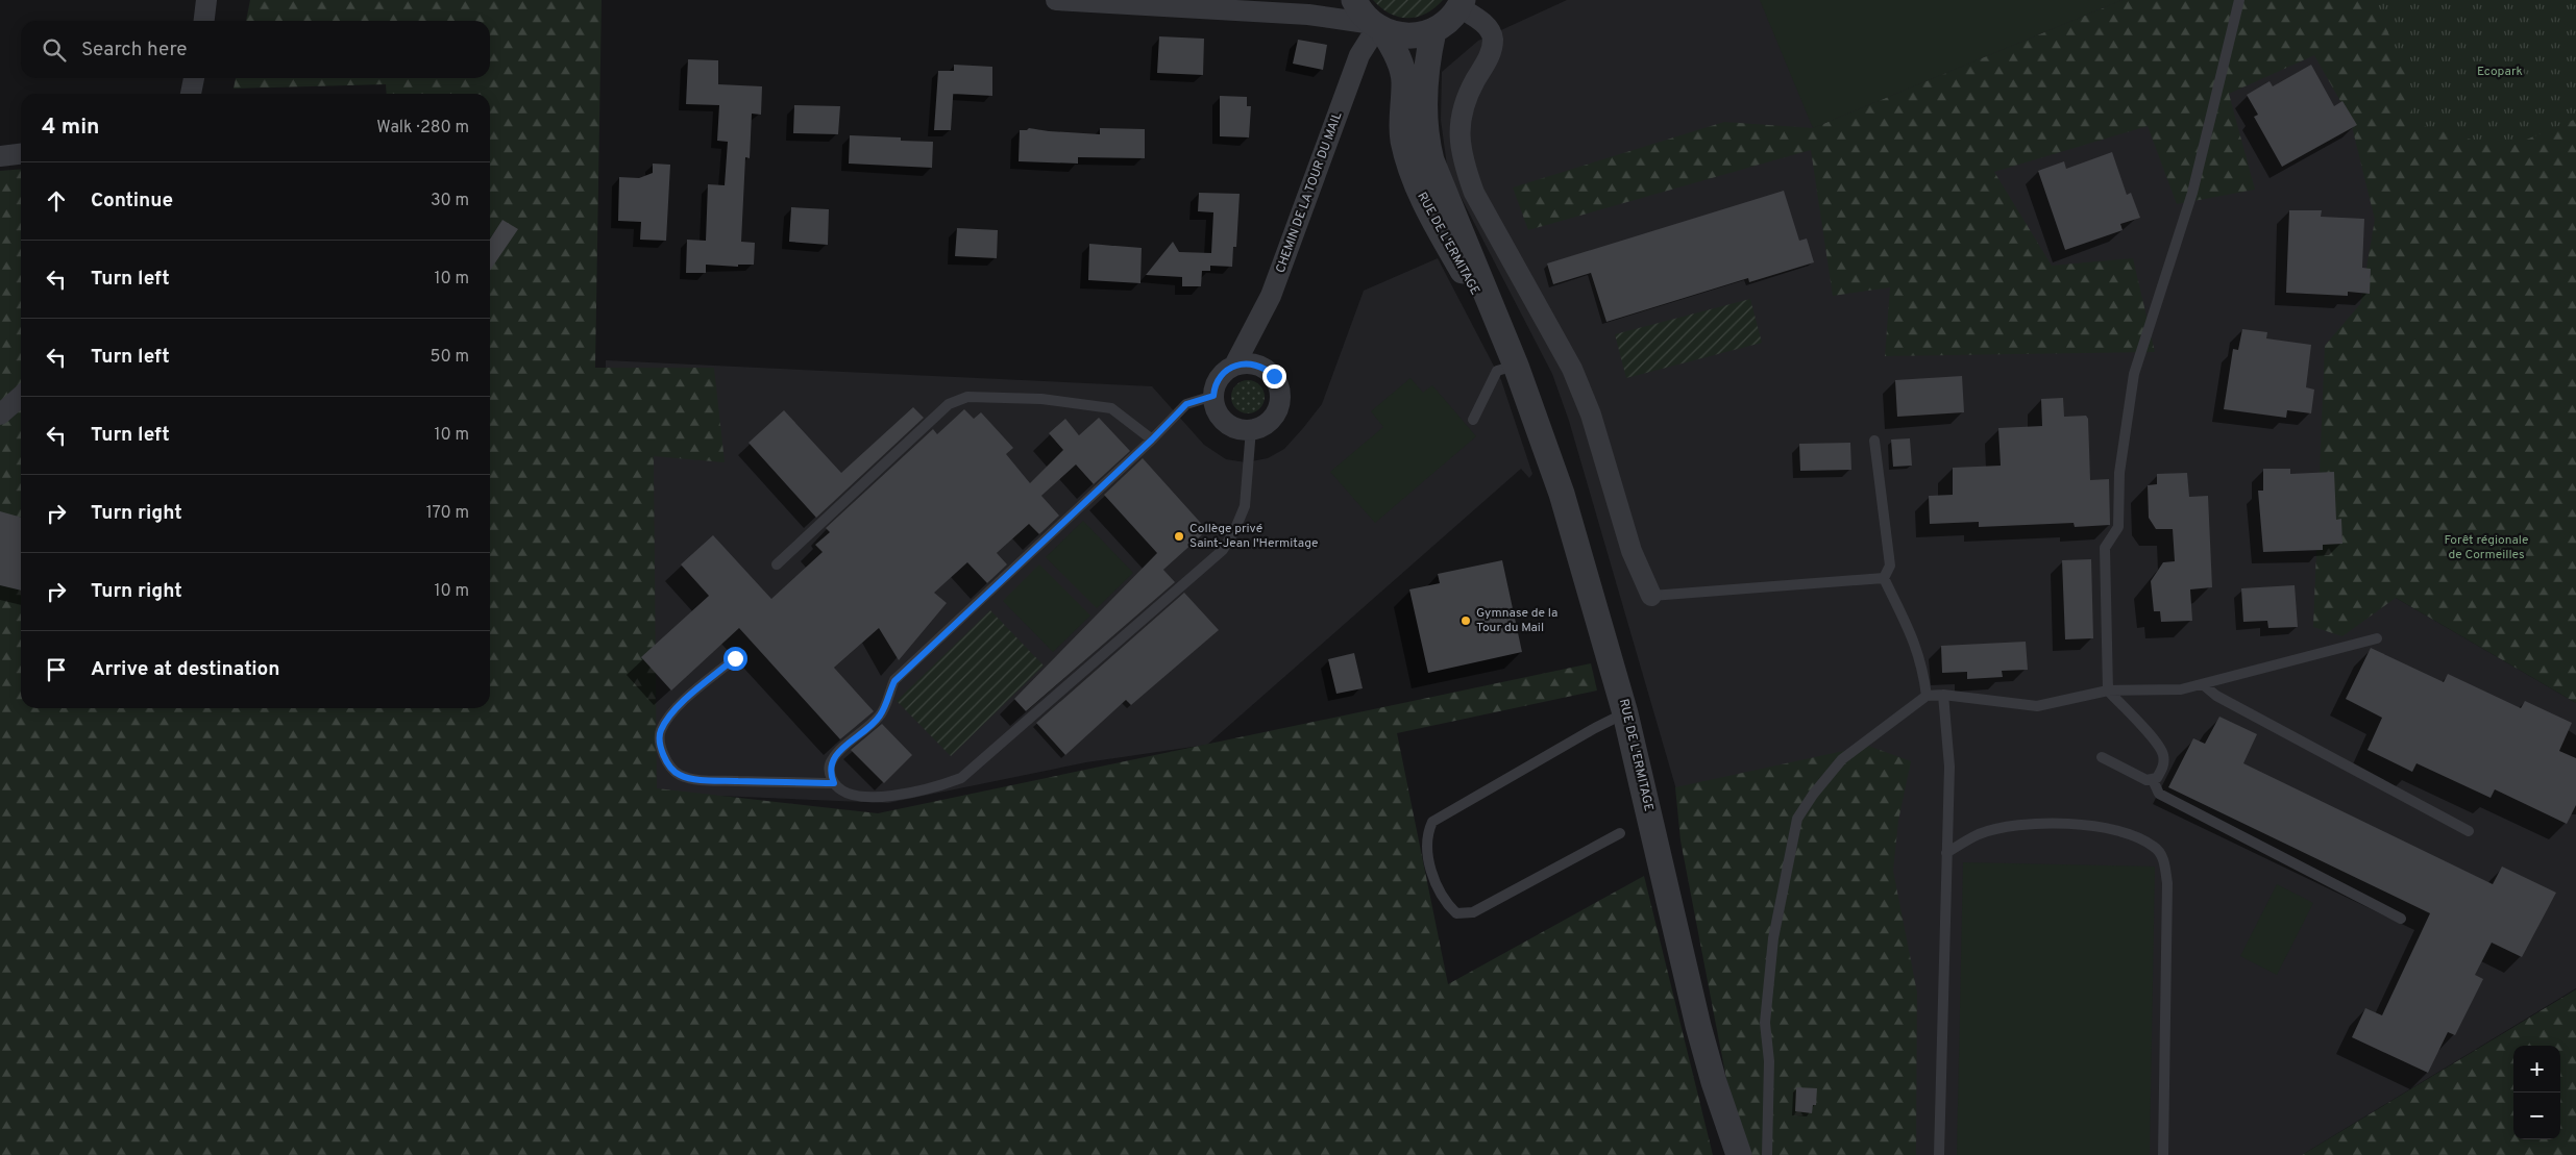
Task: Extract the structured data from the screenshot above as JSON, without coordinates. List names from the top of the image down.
{
  "streets": {
    "street": ["CHEMIN DE LA TOUR DU MAIL", "RUE DE L'ERMITAGE"]
  },
  "crossings": [
    ["CHEMIN DE LA TOUR DU MAIL", "RUE DE L'ERMITAGE"]
  ],
  "parks": ["Ecopark", "Forêt régionale de Cormeilles"],
  "places": ["Collège privé Saint-Jean l'Hermitage", "Gymnase de la Tour du Mail"],
  "page": {
    "search": "Search here",
    "heading": ["4 min", "Walk · 280 m"],
    "list": [
      ["Continue", "30 m"],
      ["Turn left", "10 m"],
      ["Turn left", "50 m"],
      ["Turn left", "10 m"],
      ["Turn right", "170 m"],
      ["Turn right", "10 m"],
      "Arrive at destination"
    ],
    "map_buttons": ["+", "−"]
  }
}
